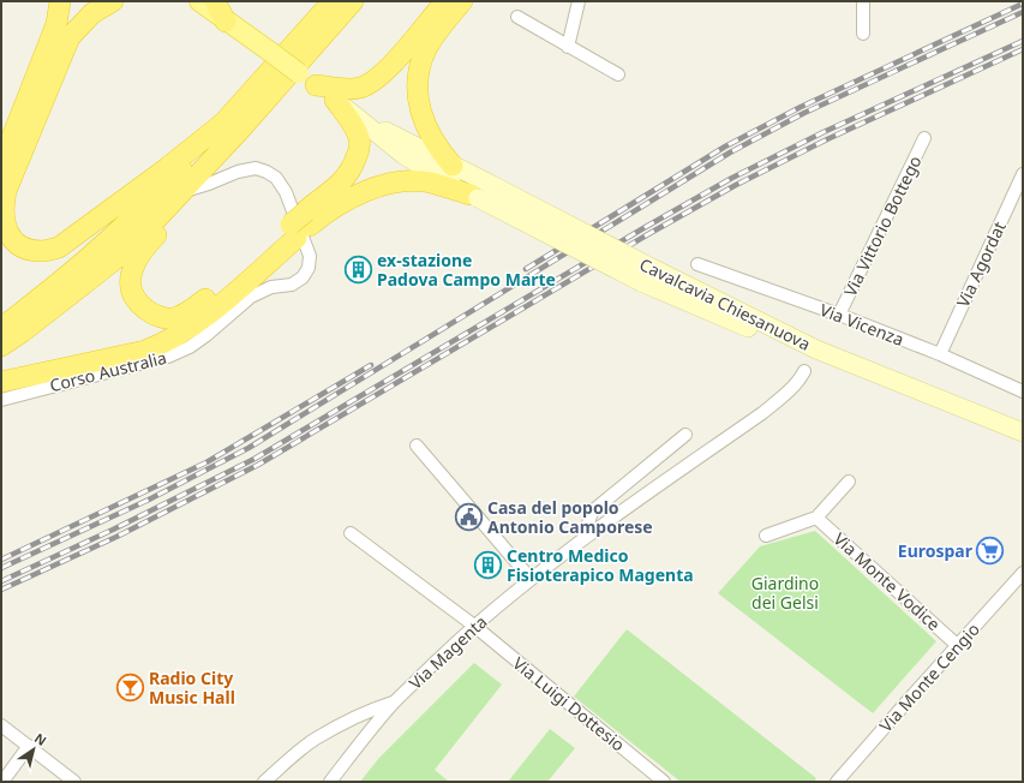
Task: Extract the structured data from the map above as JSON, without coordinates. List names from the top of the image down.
{
  "streets": {
    "main road": ["Cavalcavia Chiesanuova"],
    "street": [
      "Via Vittorio Bottego",
      "Via Agordat",
      "Via Vicenza",
      "Corso Australia",
      "Via Monte Vodice",
      "Via Magenta",
      "Via Monte Cengio",
      "Via Luigi Dottesio"
    ]
  },
  "crossings": [
    ["Via Vittorio Bottego", "Via Vicenza"],
    ["Via Agordat", "Via Vicenza"],
    ["Via Monte Vodice", "Via Monte Cengio"],
    ["Via Magenta", "Via Luigi Dottesio"]
  ],
  "parks": ["Giardino dei Gelsi"],
  "places": {
    "building": ["ex-stazione Padova Campo Marte", "Centro Medico Fisioterapico Magenta"],
    "public building": ["Casa del popolo Antonio Camporese"],
    "supermarket": ["Eurospar"],
    "bar": ["Radio City Music Hall"]
  },
  "north": "top right"
}
